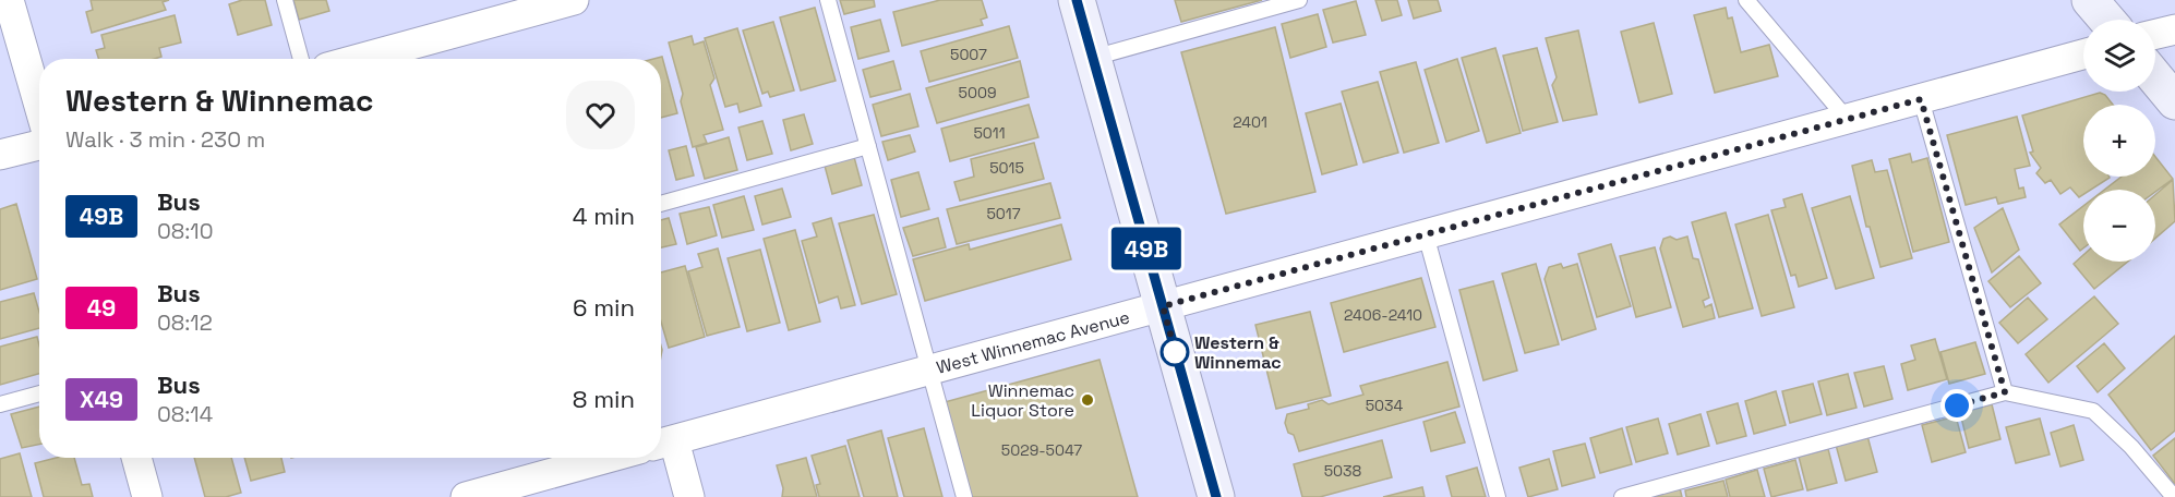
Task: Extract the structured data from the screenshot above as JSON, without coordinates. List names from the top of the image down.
{
  "streets": {
    "street": ["West Winnemac Avenue"]
  },
  "places": ["Western & Winnemac", "Winnemac Liquor Store"],
  "lines": ["bus line 49B"],
  "house_numbers": [
    "5007",
    "5009",
    "2401",
    "5011",
    "5015",
    "5017",
    "2406-2410",
    "5034",
    "5029-5047",
    "5038"
  ],
  "page": {
    "on_map": "49B",
    "map_buttons": ["+", "−"],
    "heading": ["Western & Winnemac", "Walk · 3 min · 230 m"],
    "list": [
      {
        "mark": "49B",
        "name": "Bus",
        "note": "08:10",
        "value": "4 min"
      },
      {
        "mark": "49",
        "name": "Bus",
        "note": "08:12",
        "value": "6 min"
      },
      {
        "mark": "X49",
        "name": "Bus",
        "note": "08:14",
        "value": "8 min"
      }
    ]
  }
}
